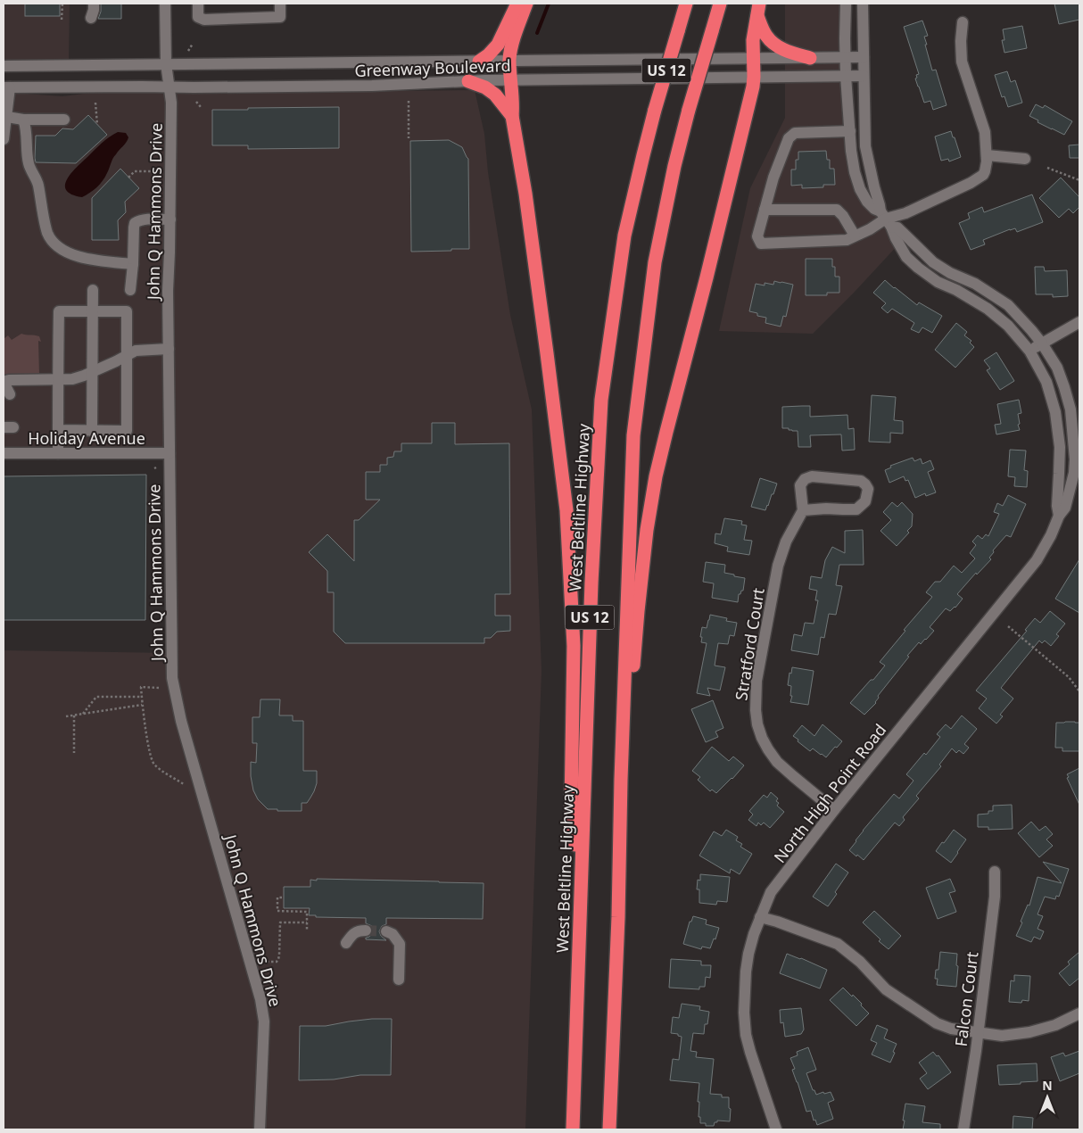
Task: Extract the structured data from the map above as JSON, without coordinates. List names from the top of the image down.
{
  "streets": {
    "highway": ["US 12", "West Beltline Highway"],
    "street": [
      "Greenway Boulevard",
      "John Q Hammons Drive",
      "Holiday Avenue",
      "Stratford Court",
      "North High Point Road",
      "Falcon Court"
    ]
  },
  "crossings": [
    ["Greenway Boulevard", "John Q Hammons Drive"],
    ["Greenway Boulevard", "North High Point Road"],
    ["John Q Hammons Drive", "Holiday Avenue"],
    ["Stratford Court", "North High Point Road"]
  ],
  "north": "top"
}
